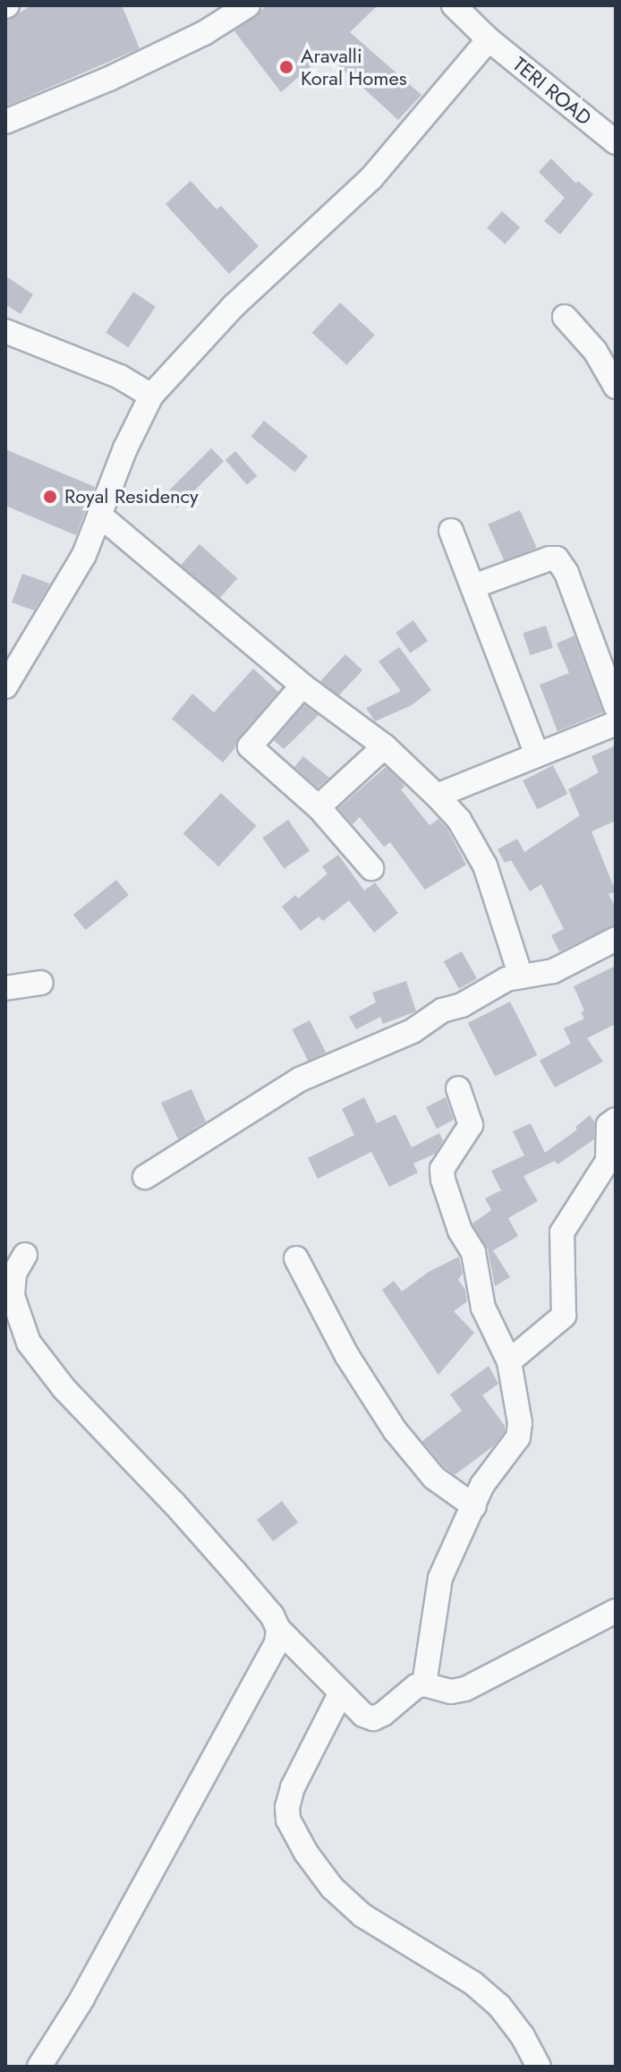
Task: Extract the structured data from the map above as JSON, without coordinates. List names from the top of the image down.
{
  "streets": {
    "street": ["TERI ROAD"]
  },
  "places": ["Aravalli Koral Homes", "Royal Residency"]
}
